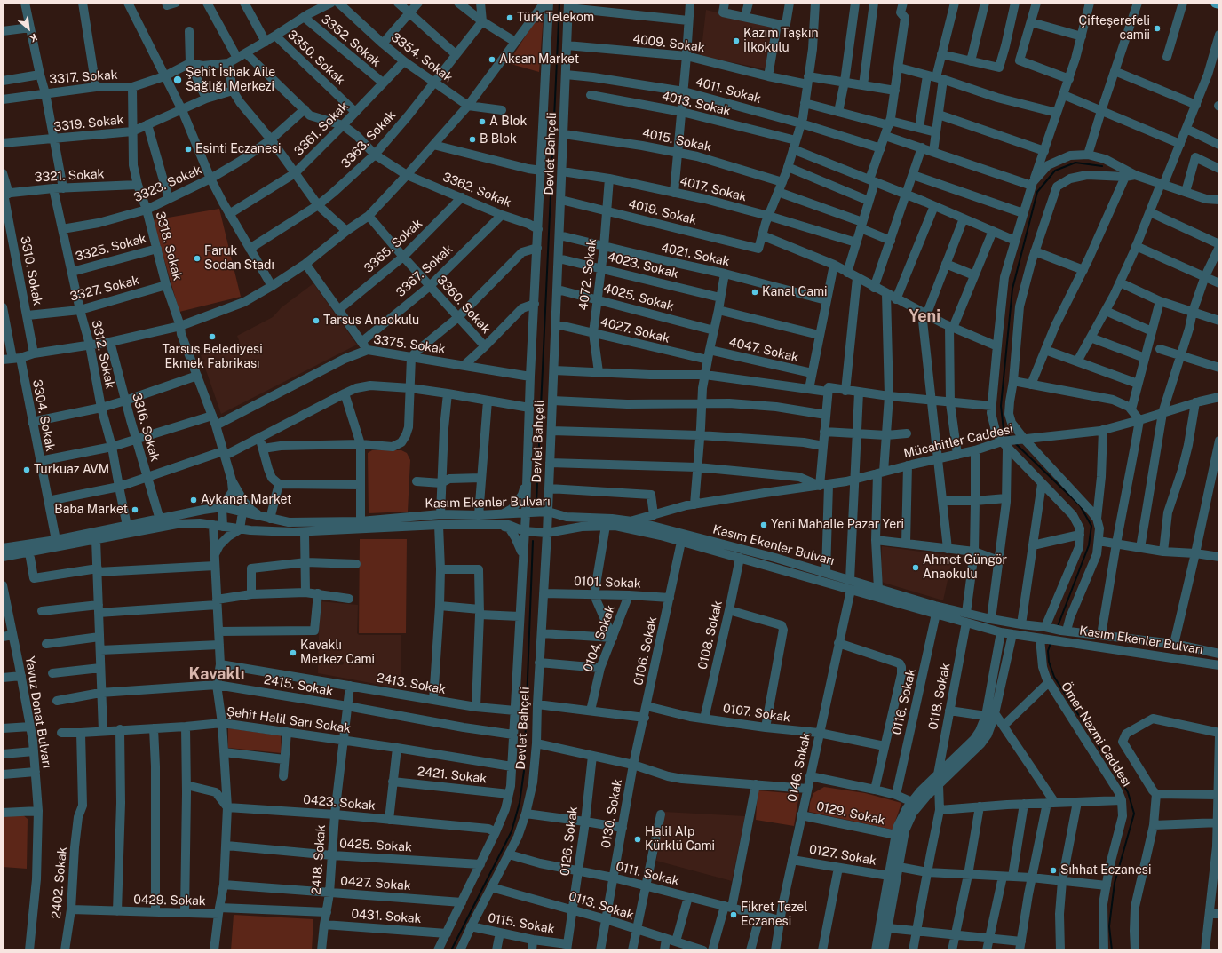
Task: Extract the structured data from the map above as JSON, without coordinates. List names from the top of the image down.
{
  "streets": {
    "street": [
      "3352. Sokak",
      "4009. Sokak",
      "3350. Sokak",
      "3354. Sokak",
      "3317. Sokak",
      "4011. Sokak",
      "4013. Sokak",
      "3319. Sokak",
      "3361. Sokak",
      "3363. Sokak",
      "4015. Sokak",
      "Devlet Bahçeli",
      "3321. Sokak",
      "3323. Sokak",
      "4017. Sokak",
      "3362. Sokak",
      "4019. Sokak",
      "3318. Sokak",
      "3365. Sokak",
      "3325. Sokak",
      "4021. Sokak",
      "4023. Sokak",
      "3310. Sokak",
      "3367. Sokak",
      "4072. Sokak",
      "3327. Sokak",
      "4025. Sokak",
      "3360. Sokak",
      "4027. Sokak",
      "3375. Sokak",
      "4047. Sokak",
      "3312. Sokak",
      "3304. Sokak",
      "3316. Sokak",
      "Mücahitler Caddesi",
      "Kasım Ekenler Bulvarı",
      "0101. Sokak",
      "0108. Sokak",
      "0104. Sokak",
      "0106. Sokak",
      "2413. Sokak",
      "2415. Sokak",
      "0118. Sokak",
      "0116. Sokak",
      "Yavuz Donat Bulvarı",
      "0107. Sokak",
      "Şehit Halil Sarı Sokak",
      "Ömer Nazmi Caddesi",
      "0146. Sokak",
      "2421. Sokak",
      "0423. Sokak",
      "0130. Sokak",
      "0129. Sokak",
      "0126. Sokak",
      "0425. Sokak",
      "0127. Sokak",
      "2418. Sokak",
      "0111. Sokak",
      "2402. Sokak",
      "0427. Sokak",
      "0429. Sokak",
      "0113. Sokak",
      "0431. Sokak",
      "0115. Sokak"
    ]
  },
  "crossings": [
    ["3352. Sokak", "3361. Sokak"],
    ["4009. Sokak", "Devlet Bahçeli"],
    ["3350. Sokak", "3361. Sokak"],
    ["3354. Sokak", "3361. Sokak"],
    ["3354. Sokak", "3363. Sokak"],
    ["3317. Sokak", "3318. Sokak"],
    ["4011. Sokak", "Devlet Bahçeli"],
    ["3319. Sokak", "3318. Sokak"],
    ["3361. Sokak", "3362. Sokak"],
    ["3363. Sokak", "3362. Sokak"],
    ["4015. Sokak", "Devlet Bahçeli"],
    ["Devlet Bahçeli", "4017. Sokak"],
    ["Devlet Bahçeli", "3362. Sokak"],
    ["Devlet Bahçeli", "4019. Sokak"],
    ["Devlet Bahçeli", "4021. Sokak"],
    ["Devlet Bahçeli", "4023. Sokak"],
    ["Devlet Bahçeli", "4025. Sokak"],
    ["Devlet Bahçeli", "4027. Sokak"],
    ["Devlet Bahçeli", "3375. Sokak"],
    ["Devlet Bahçeli", "Kasım Ekenler Bulvarı"],
    ["Devlet Bahçeli", "0101. Sokak"],
    ["Devlet Bahçeli", "2413. Sokak"],
    ["Devlet Bahçeli", "2415. Sokak"],
    ["Devlet Bahçeli", "Şehit Halil Sarı Sokak"],
    ["Devlet Bahçeli", "2421. Sokak"],
    ["Devlet Bahçeli", "0423. Sokak"],
    ["Devlet Bahçeli", "0425. Sokak"],
    ["Devlet Bahçeli", "0111. Sokak"],
    ["Devlet Bahçeli", "0427. Sokak"],
    ["Devlet Bahçeli", "0113. Sokak"],
    ["Devlet Bahçeli", "0431. Sokak"],
    ["Devlet Bahçeli", "0115. Sokak"],
    ["3321. Sokak", "3318. Sokak"],
    ["3321. Sokak", "3310. Sokak"],
    ["3321. Sokak", "3312. Sokak"],
    ["3323. Sokak", "3318. Sokak"],
    ["3323. Sokak", "3312. Sokak"],
    ["4017. Sokak", "4072. Sokak"],
    ["3362. Sokak", "3365. Sokak"],
    ["3362. Sokak", "3367. Sokak"],
    ["4019. Sokak", "4072. Sokak"],
    ["3318. Sokak", "3325. Sokak"],
    ["3318. Sokak", "3327. Sokak"],
    ["3318. Sokak", "3375. Sokak"],
    ["3365. Sokak", "3360. Sokak"],
    ["3325. Sokak", "3312. Sokak"],
    ["4021. Sokak", "4072. Sokak"],
    ["4023. Sokak", "4072. Sokak"],
    ["3310. Sokak", "3327. Sokak"],
    ["3367. Sokak", "3360. Sokak"],
    ["4072. Sokak", "4025. Sokak"],
    ["4072. Sokak", "4027. Sokak"],
    ["3327. Sokak", "3312. Sokak"],
    ["3312. Sokak", "Kasım Ekenler Bulvarı"],
    ["3304. Sokak", "Kasım Ekenler Bulvarı"],
    ["3316. Sokak", "Kasım Ekenler Bulvarı"],
    ["Mücahitler Caddesi", "Kasım Ekenler Bulvarı"],
    ["Kasım Ekenler Bulvarı", "0108. Sokak"],
    ["Kasım Ekenler Bulvarı", "0106. Sokak"],
    ["Kasım Ekenler Bulvarı", "0118. Sokak"],
    ["Kasım Ekenler Bulvarı", "0116. Sokak"],
    ["Kasım Ekenler Bulvarı", "Ömer Nazmi Caddesi"],
    ["Kasım Ekenler Bulvarı", "0146. Sokak"],
    ["0101. Sokak", "0104. Sokak"],
    ["0101. Sokak", "0106. Sokak"],
    ["0108. Sokak", "0107. Sokak"],
    ["0106. Sokak", "0107. Sokak"],
    ["0106. Sokak", "0130. Sokak"],
    ["2413. Sokak", "2418. Sokak"],
    ["2415. Sokak", "2418. Sokak"],
    ["0107. Sokak", "0146. Sokak"],
    ["Şehit Halil Sarı Sokak", "2418. Sokak"],
    ["Şehit Halil Sarı Sokak", "2402. Sokak"],
    ["0146. Sokak", "0129. Sokak"],
    ["0146. Sokak", "0127. Sokak"],
    ["0146. Sokak", "0111. Sokak"],
    ["0423. Sokak", "2418. Sokak"],
    ["0130. Sokak", "0111. Sokak"],
    ["0130. Sokak", "0113. Sokak"],
    ["0126. Sokak", "0111. Sokak"],
    ["0126. Sokak", "0113. Sokak"],
    ["0126. Sokak", "0115. Sokak"],
    ["0425. Sokak", "2418. Sokak"],
    ["2418. Sokak", "0427. Sokak"],
    ["2418. Sokak", "0429. Sokak"],
    ["2418. Sokak", "0431. Sokak"],
    ["2402. Sokak", "0429. Sokak"]
  ],
  "districts": ["Yeni", "Kavaklı"],
  "places": [
    "Türk Telekom",
    "Çifteşerefeli camii",
    "Kazım Taşkın İlkokulu",
    "Aksan Market",
    "Şehit İshak Aile Sağlığı Merkezi",
    "A Blok",
    "B Blok",
    "Esinti Eczanesi",
    "Faruk Sodan Stadı",
    "Kanal Cami",
    "Tarsus Anaokulu",
    "Tarsus Belediyesi Ekmek Fabrikası",
    "Turkuaz AVM",
    "Aykanat Market",
    "Baba Market",
    "Yeni Mahalle Pazar Yeri",
    "Ahmet Güngör Anaokulu",
    "Kavaklı Merkez Cami",
    "Halil Alp Kürklü Cami",
    "Sıhhat Eczanesi",
    "Fikret Tezel Eczanesi"
  ],
  "north": "bottom right"
}
